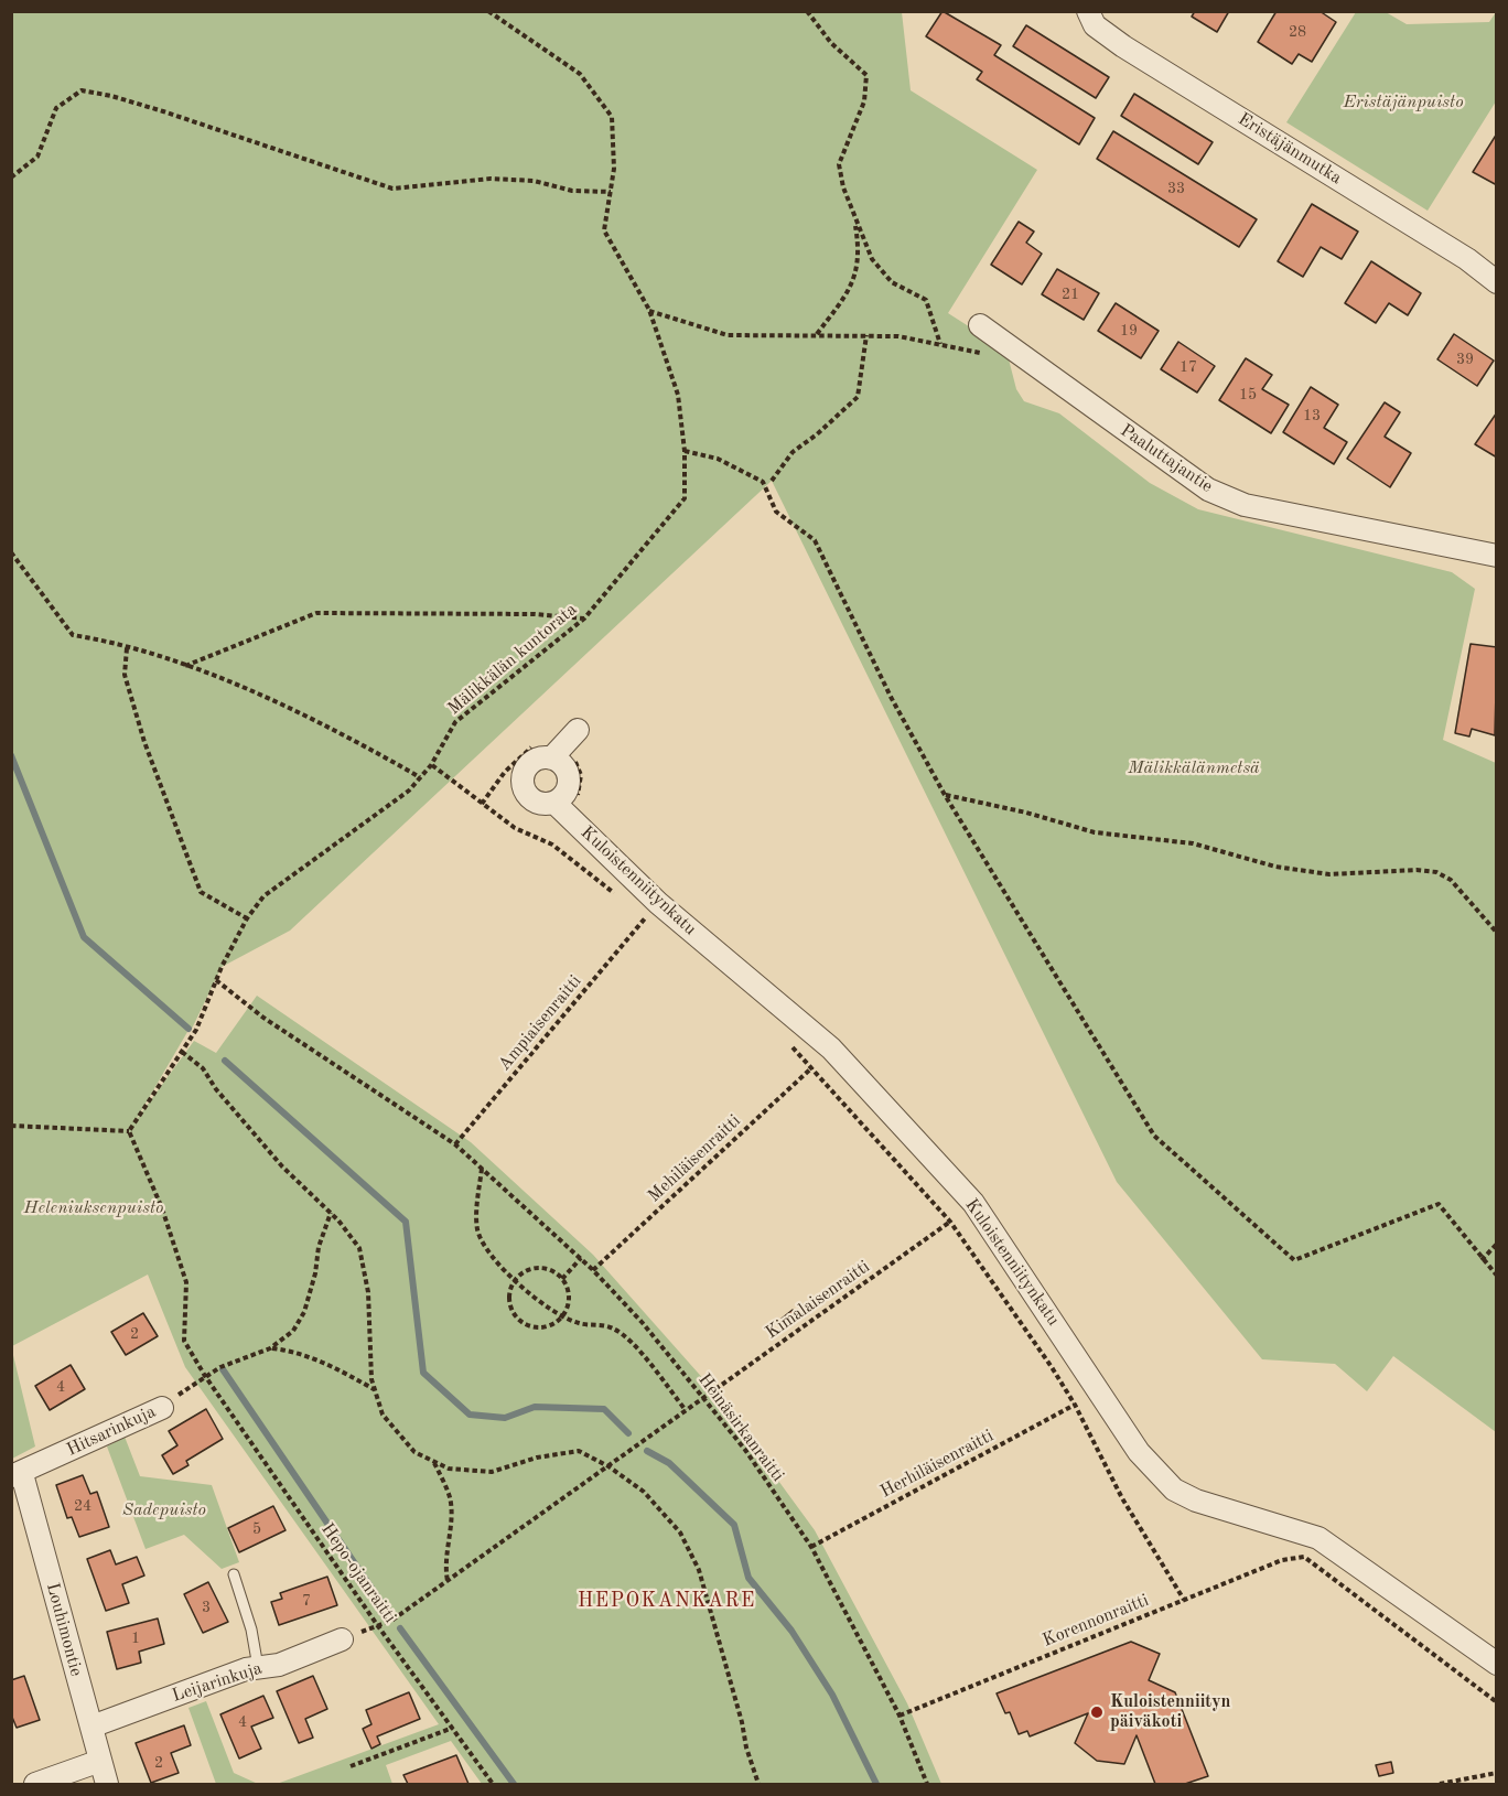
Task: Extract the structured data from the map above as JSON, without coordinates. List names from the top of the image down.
{
  "streets": {
    "street": [
      "Eristäjänmutka",
      "Paaluttajantie",
      "Kuloistenniitynkatu",
      "Hitsarinkuja",
      "Louhimontie",
      "Leijarinkuja"
    ],
    "path": [
      "Mälikkälän kuntorata",
      "Ampiaisenraitti",
      "Mehiläisenraitti",
      "Kimalaisenraitti",
      "Heinäsirkanraitti",
      "Herhiläisenraitti",
      "Hepo-ojanraitti",
      "Korennonraitti"
    ]
  },
  "crossings": [
    ["Mälikkälän kuntorata", "Heinäsirkanraitti"],
    ["Ampiaisenraitti", "Heinäsirkanraitti"],
    ["Mehiläisenraitti", "Heinäsirkanraitti"],
    ["Kimalaisenraitti", "Heinäsirkanraitti"],
    ["Kimalaisenraitti", "Hepo-ojanraitti"],
    ["Heinäsirkanraitti", "Herhiläisenraitti"],
    ["Heinäsirkanraitti", "Korennonraitti"],
    ["Hitsarinkuja", "Hepo-ojanraitti"],
    ["Hitsarinkuja", "Louhimontie"],
    ["Louhimontie", "Leijarinkuja"]
  ],
  "districts": ["HEPOKANKARE"],
  "parks": [
    "Eristäjänpuisto",
    "Mälikkälänmetsä",
    "Heleniuksenpuisto",
    "Sadepuisto"
  ],
  "places": ["Kuloistenniityn päiväkoti"],
  "house_numbers": [
    "28",
    "33",
    "21",
    "19",
    "39",
    "17",
    "15",
    "13",
    "2",
    "4",
    "24",
    "5",
    "7",
    "3",
    "1",
    "4",
    "2"
  ]
}
